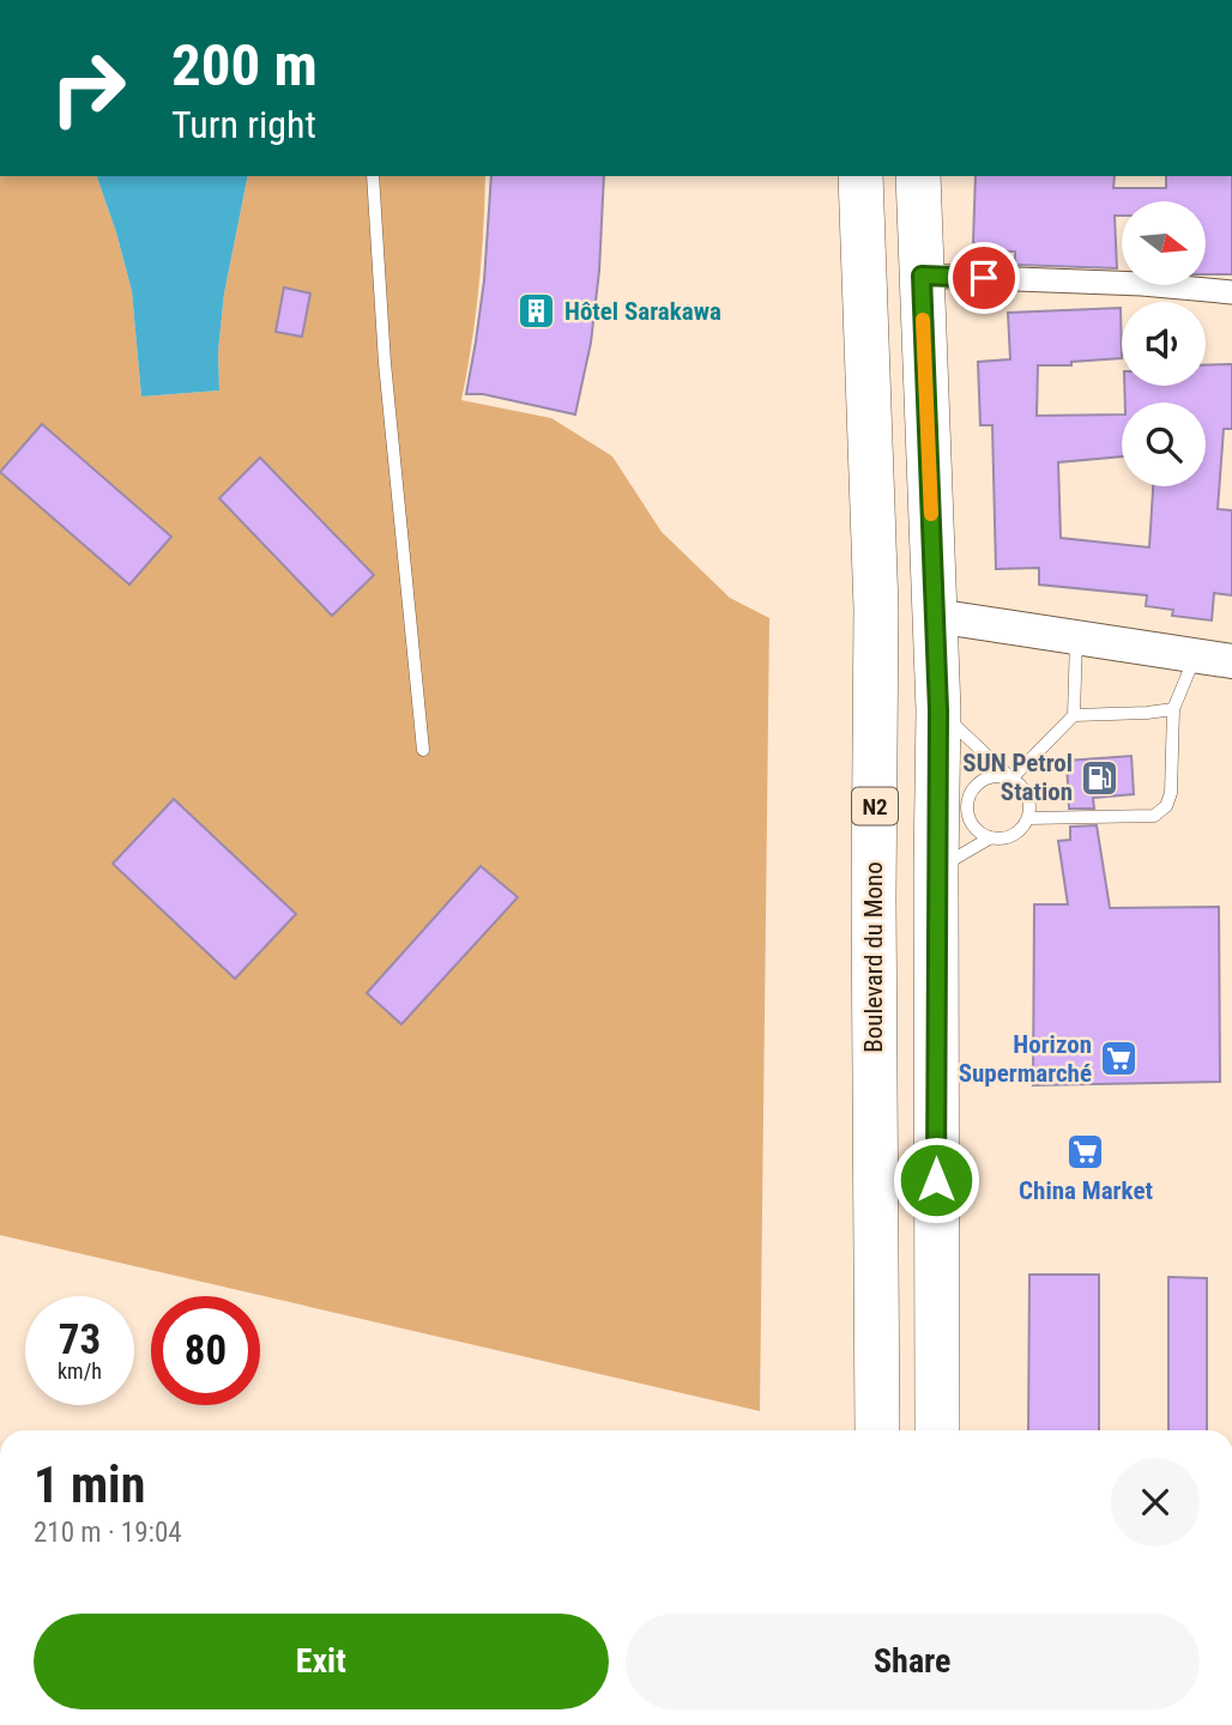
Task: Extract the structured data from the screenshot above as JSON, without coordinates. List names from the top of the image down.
{
  "streets": {
    "highway": ["N2", "Boulevard du Mono"]
  },
  "places": {
    "building": ["Hôtel Sarakawa"],
    "fuel station": ["SUN Petrol Station"],
    "supermarket": ["Horizon Supermarché", "China Market"]
  },
  "north": "right",
  "page": {
    "turn": ["200 m", "Turn right"],
    "speed": "73 km/h",
    "limit": "80",
    "heading": ["1 min", "210 m · 19:04"],
    "buttons": ["Exit", "Share"]
  }
}
